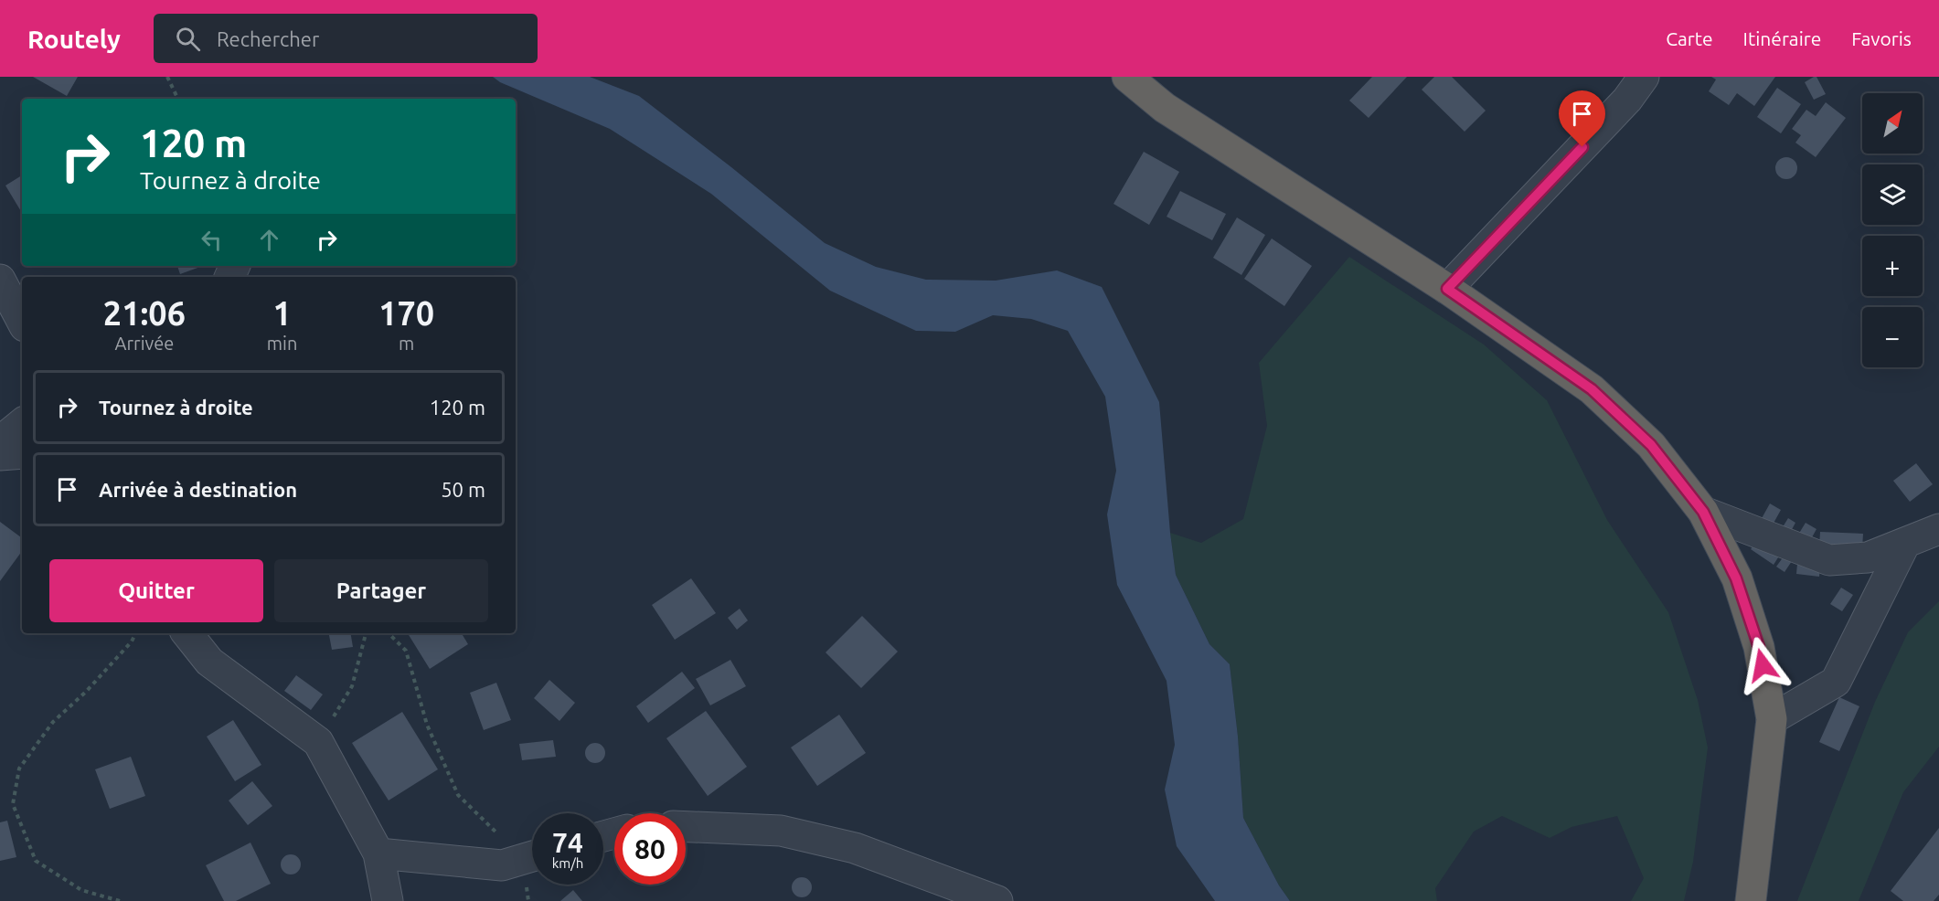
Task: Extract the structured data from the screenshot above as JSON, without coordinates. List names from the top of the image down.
{
  "north": "top right",
  "page": {
    "header": "Routely",
    "search": "Rechercher",
    "nav": ["Carte", "Itinéraire", "Favoris"],
    "map_buttons": ["+", "−"],
    "turn": ["120 m", "Tournez à droite"],
    "eta": [
      "21:06",
      "Arrivée",
      "1",
      "min",
      "170",
      "m"
    ],
    "list": [
      {
        "name": "Tournez à droite",
        "value": "120 m"
      },
      {
        "name": "Arrivée à destination",
        "value": "50 m"
      }
    ],
    "buttons": ["Quitter", "Partager"],
    "speed": "74 km/h",
    "limit": "80"
  }
}
